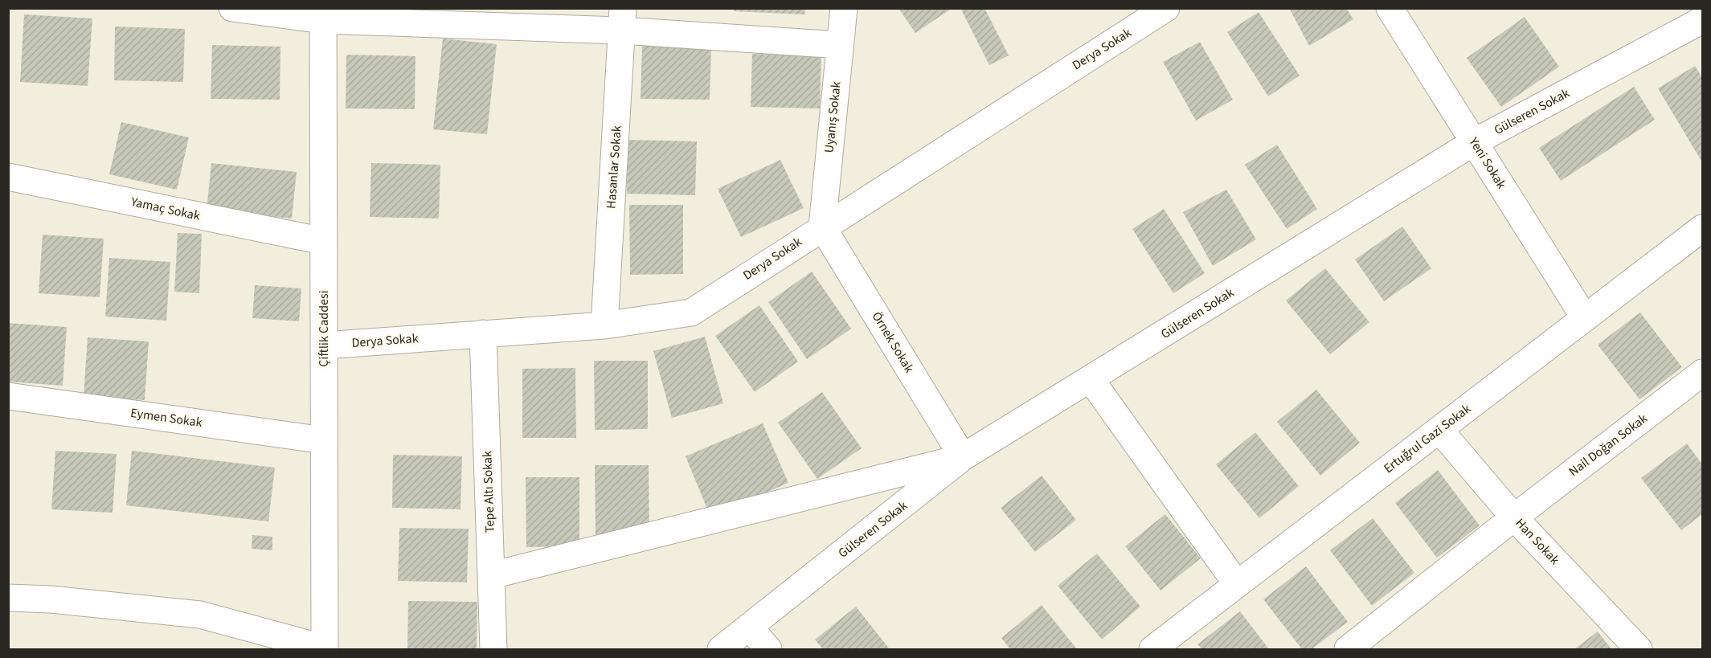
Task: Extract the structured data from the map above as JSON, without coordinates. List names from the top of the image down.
{
  "streets": {
    "street": [
      "Derya Sokak",
      "Gülseren Sokak",
      "Uyanış Sokak",
      "Yeni Sokak",
      "Hasanlar Sokak",
      "Yamaç Sokak",
      "Çiftlik Caddesi",
      "Örnek Sokak",
      "Eymen Sokak",
      "Ertuğrul Gazi Sokak",
      "Nail Doğan Sokak",
      "Tepe Altı Sokak",
      "Han Sokak"
    ]
  },
  "crossings": [
    ["Derya Sokak", "Uyanış Sokak"],
    ["Derya Sokak", "Hasanlar Sokak"],
    ["Derya Sokak", "Çiftlik Caddesi"],
    ["Derya Sokak", "Örnek Sokak"],
    ["Derya Sokak", "Tepe Altı Sokak"],
    ["Gülseren Sokak", "Yeni Sokak"],
    ["Gülseren Sokak", "Örnek Sokak"],
    ["Uyanış Sokak", "Örnek Sokak"],
    ["Yeni Sokak", "Ertuğrul Gazi Sokak"],
    ["Yamaç Sokak", "Çiftlik Caddesi"],
    ["Çiftlik Caddesi", "Eymen Sokak"],
    ["Ertuğrul Gazi Sokak", "Han Sokak"],
    ["Nail Doğan Sokak", "Han Sokak"]
  ]
}
